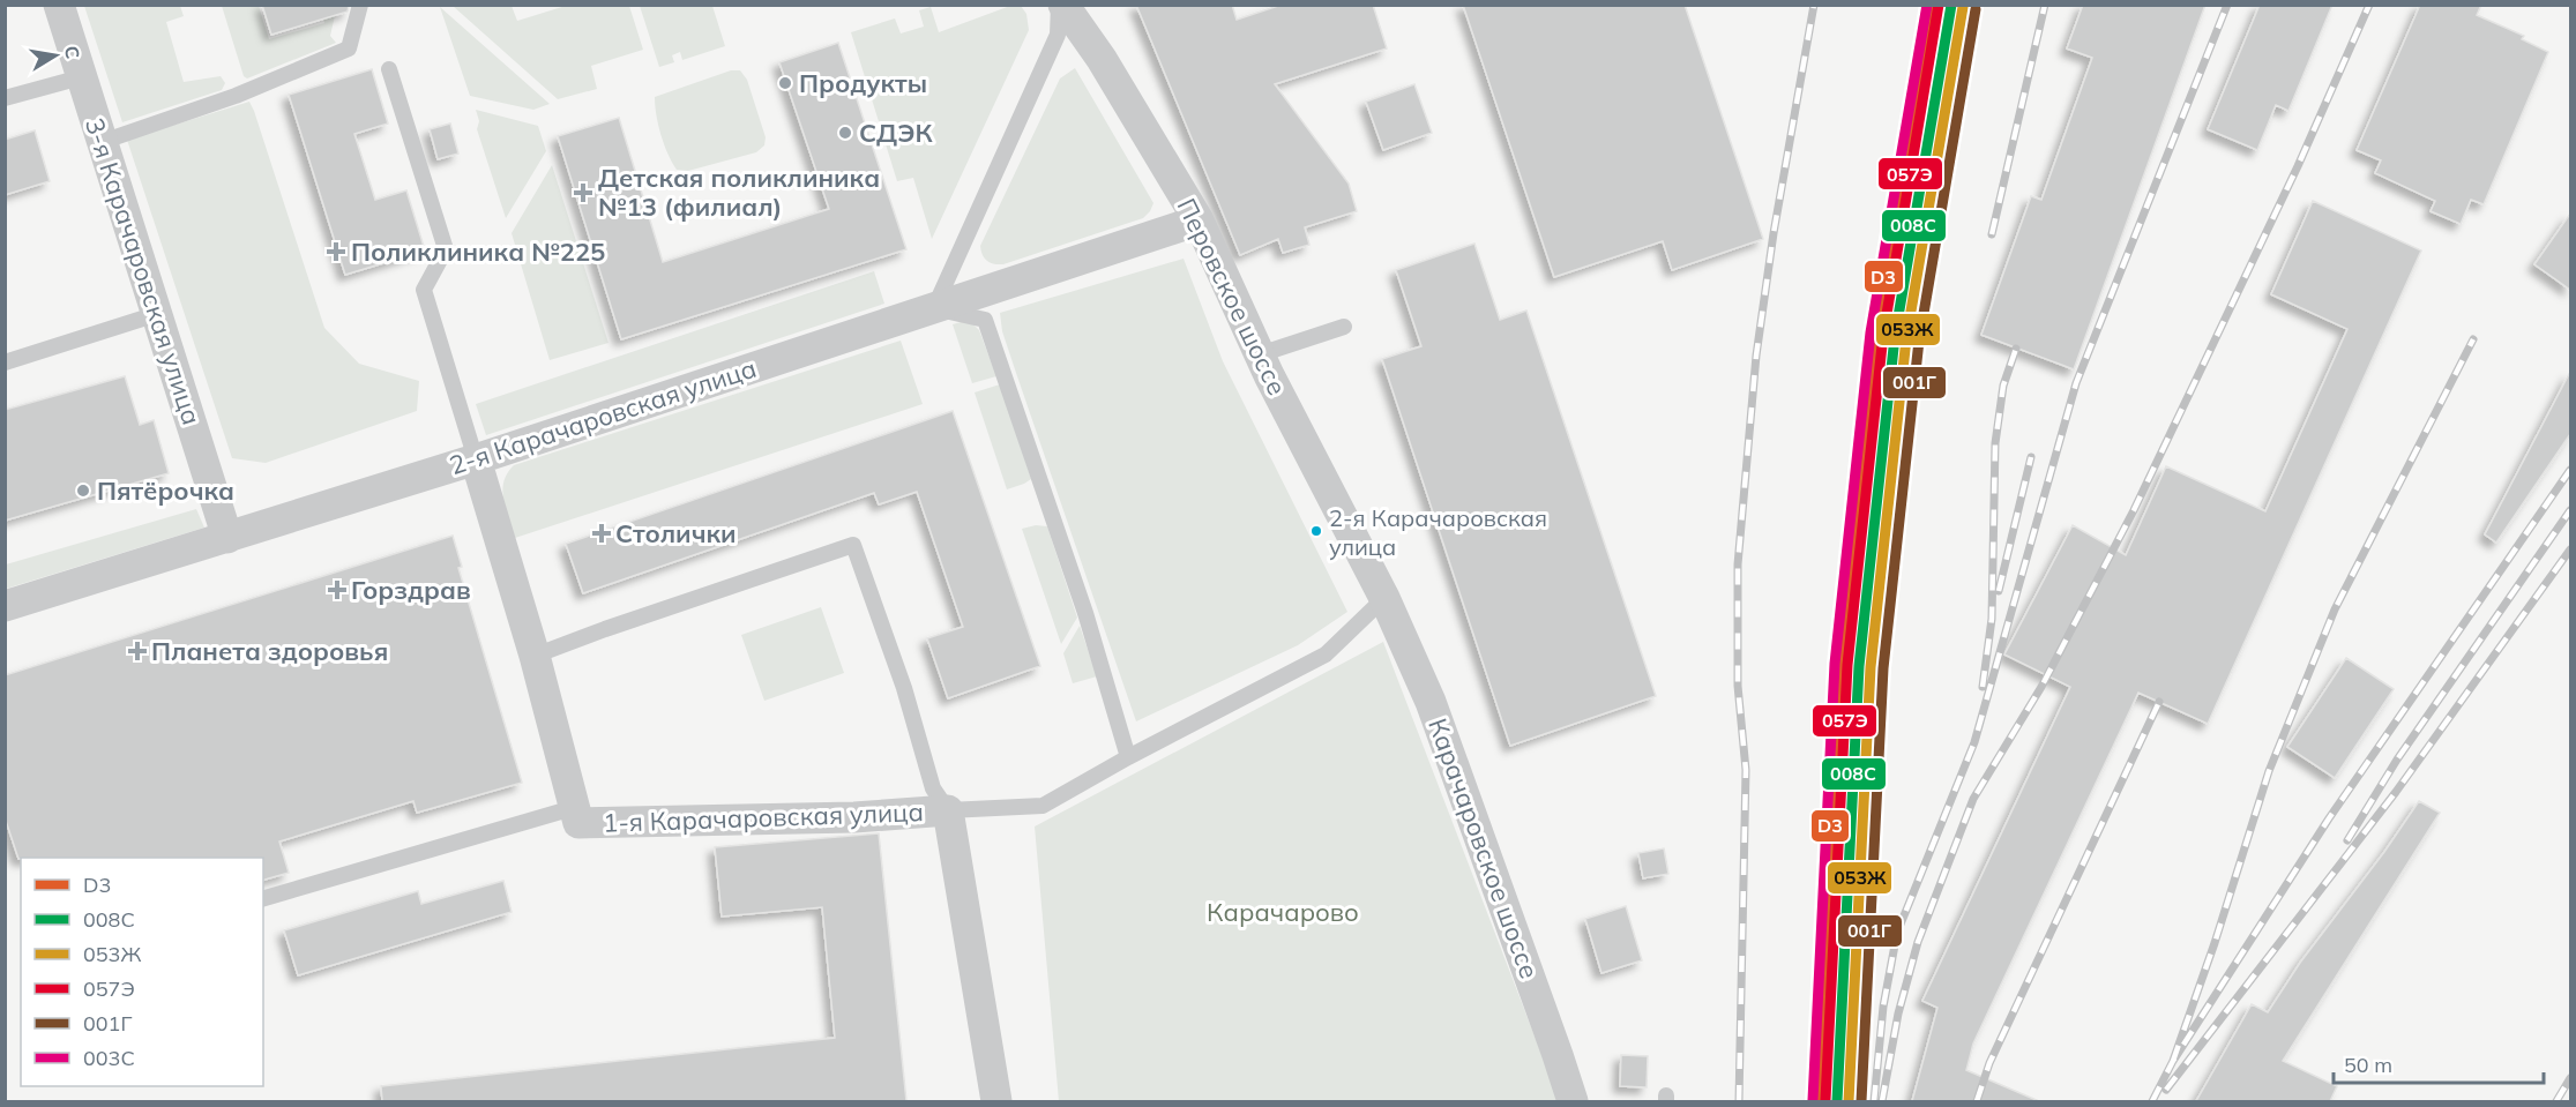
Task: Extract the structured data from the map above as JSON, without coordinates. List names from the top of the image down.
{
  "streets": {
    "street": [
      "3-я Карачаровская улица",
      "Перовское шоссе",
      "2-я Карачаровская улица",
      "1-я Карачаровская улица",
      "Карачаровское шоссе"
    ]
  },
  "crossings": [
    ["3-я Карачаровская улица", "2-я Карачаровская улица"],
    ["Перовское шоссе", "2-я Карачаровская улица"],
    ["Перовское шоссе", "Карачаровское шоссе"],
    ["2-я Карачаровская улица", "1-я Карачаровская улица"]
  ],
  "parks": ["Карачарово"],
  "places": {
    "other": [
      "Продукты",
      "СДЭК",
      "Пятёрочка",
      "2-я Карачаровская улица"
    ],
    "health": [
      "Детская поликлиника №13 (филиал)",
      "Поликлиника №225",
      "Столички",
      "Горздрав",
      "Планета здоровья"
    ]
  },
  "lines": [
    "transit line D3",
    "transit line 008С",
    "transit line 057Э",
    "transit line 003С",
    "transit line 053Ж",
    "transit line 001Г"
  ],
  "legend": [
    "D3",
    "008С",
    "053Ж",
    "057Э",
    "001Г",
    "003С"
  ],
  "scale_bar": "50 m",
  "north": "right"
}
